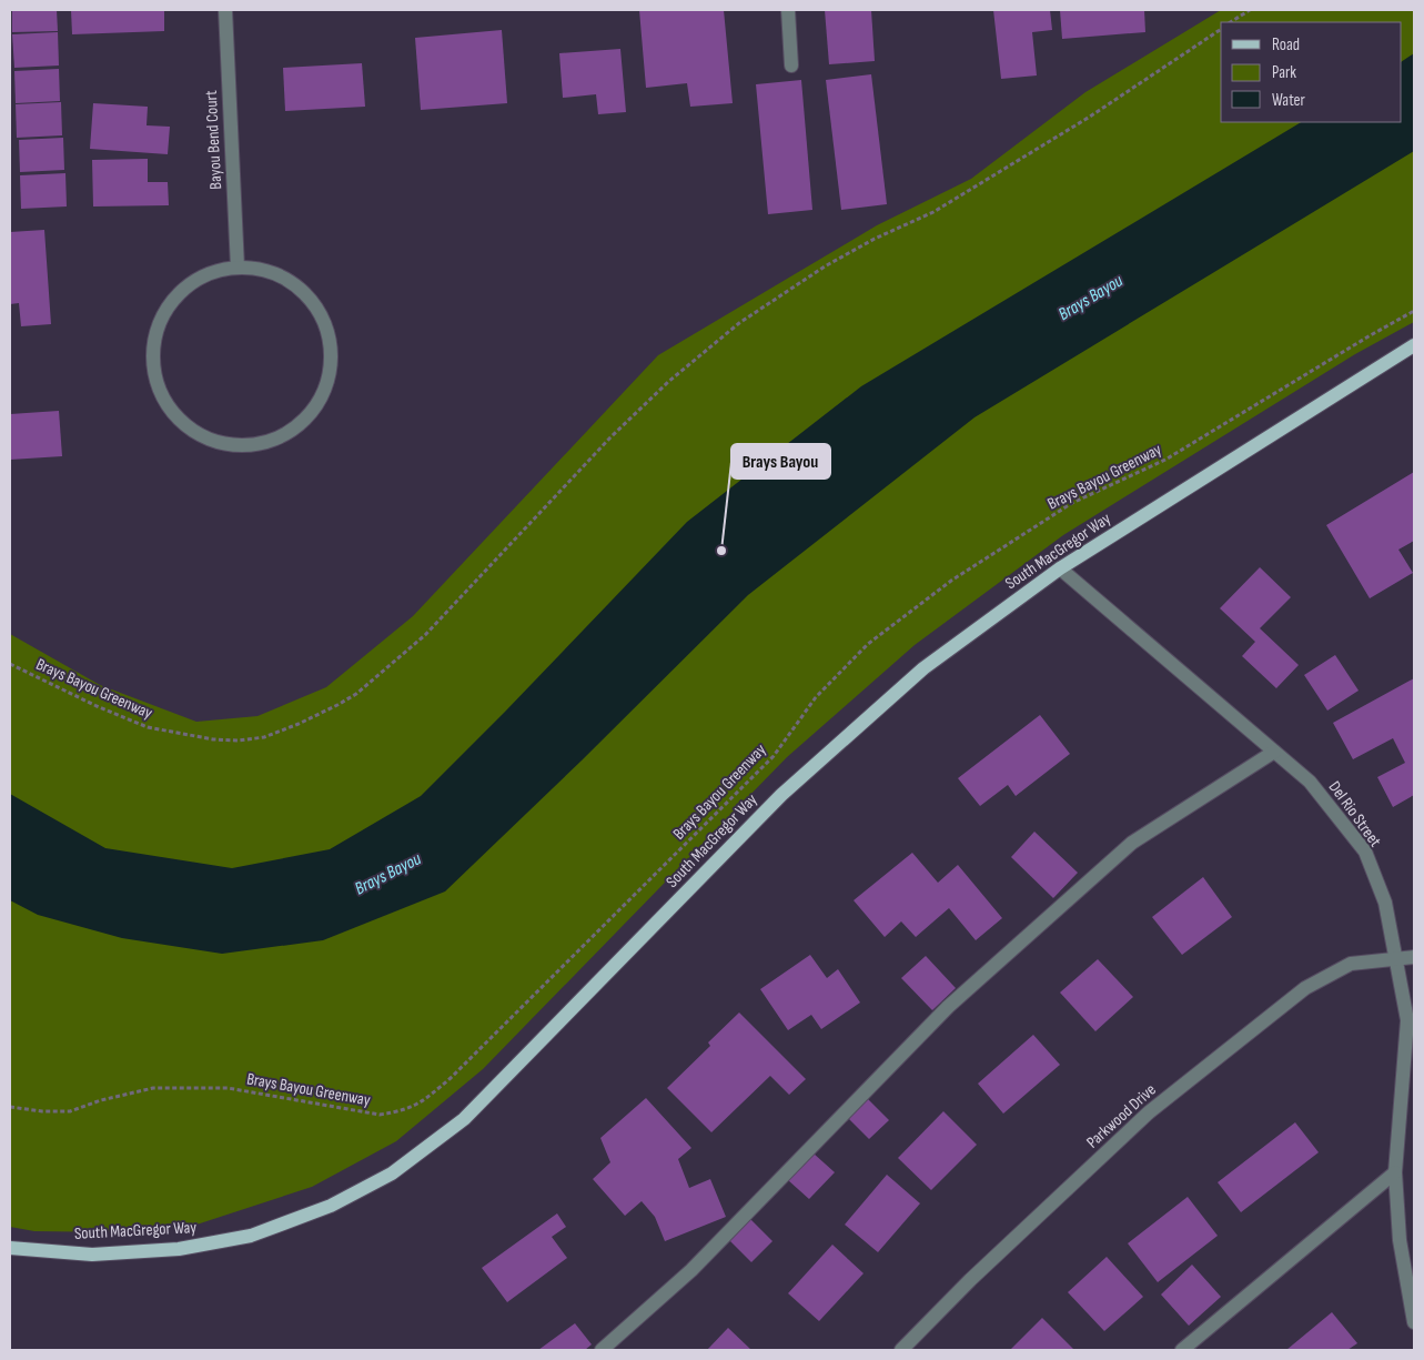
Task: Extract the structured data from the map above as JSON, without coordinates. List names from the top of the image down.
{
  "streets": {
    "main road": ["South MacGregor Way"],
    "street": ["Bayou Bend Court", "Del Rio Street", "Parkwood Drive"],
    "path": ["Brays Bayou Greenway"]
  },
  "crossings": [
    ["South MacGregor Way", "Del Rio Street"],
    ["Del Rio Street", "Parkwood Drive"]
  ],
  "water": ["Brays Bayou"],
  "places": ["Brays Bayou"],
  "legend": ["Road", "Park", "Water"]
}
